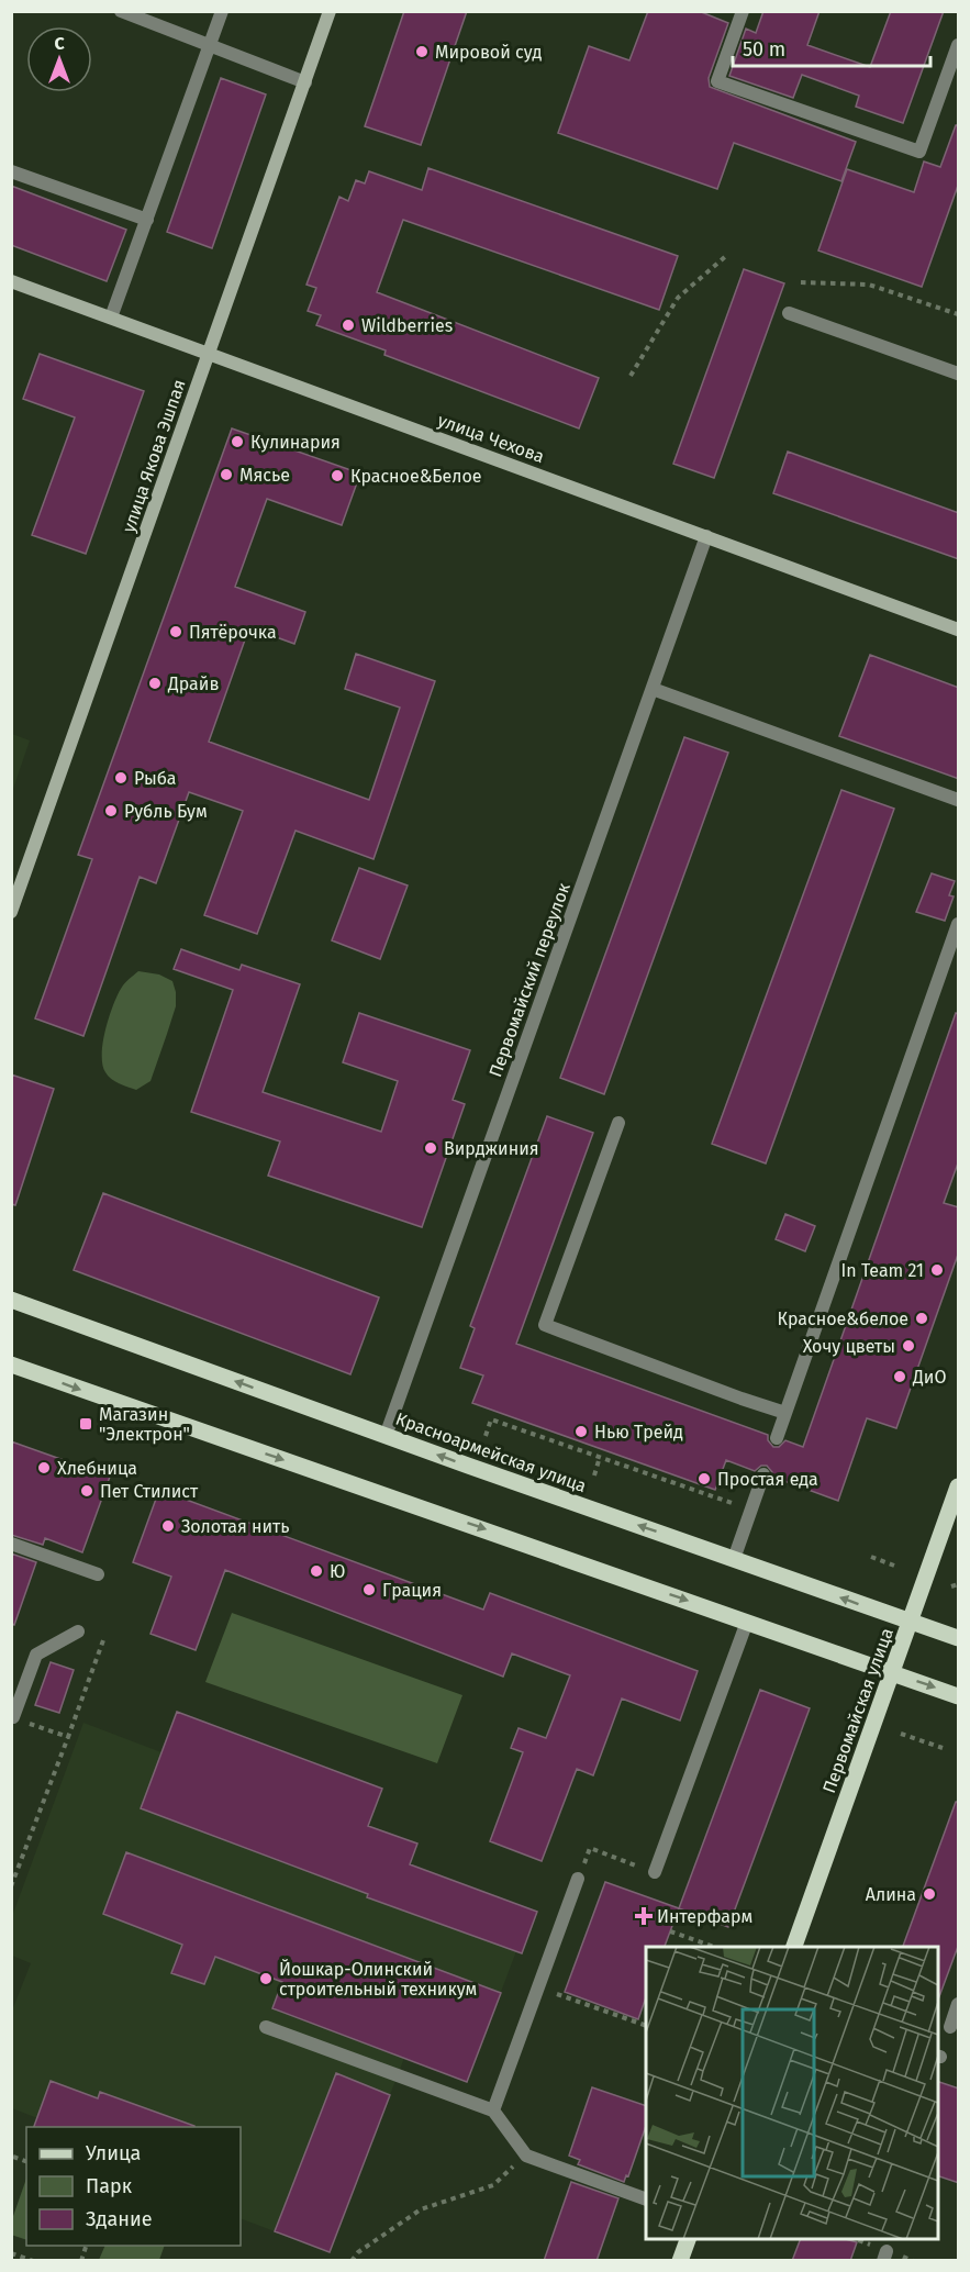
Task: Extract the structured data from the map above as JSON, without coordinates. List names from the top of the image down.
{
  "streets": {
    "main road": ["Красноармейская улица", "Первомайская улица"],
    "street": ["улица Чехова", "улица Якова Эшпая", "Первомайский переулок"]
  },
  "crossings": [
    ["улица Чехова", "улица Якова Эшпая"],
    ["улица Чехова", "Первомайский переулок"],
    ["Первомайский переулок", "Красноармейская улица"],
    ["Красноармейская улица", "Первомайская улица"]
  ],
  "places": {
    "other": [
      "Мировой суд",
      "Wildberries",
      "Кулинария",
      "Мясье",
      "Красное&Белое",
      "Пятёрочка",
      "Драйв",
      "Рыба",
      "Рубль Бум",
      "Вирджиния",
      "In Team 21",
      "Красное&белое",
      "Хочу цветы",
      "ДиО",
      "Нью Трейд",
      "Хлебница",
      "Простая еда",
      "Пет Стилист",
      "Золотая нить",
      "Ю",
      "Грация",
      "Алина",
      "Йошкар-Олинский строительный техникум"
    ],
    "transit": ["Магазин \"Электрон\""],
    "health": ["Интерфарм"]
  },
  "legend": ["Улица", "Парк", "Здание"],
  "scale_bar": "50 m",
  "north": "top"
}
